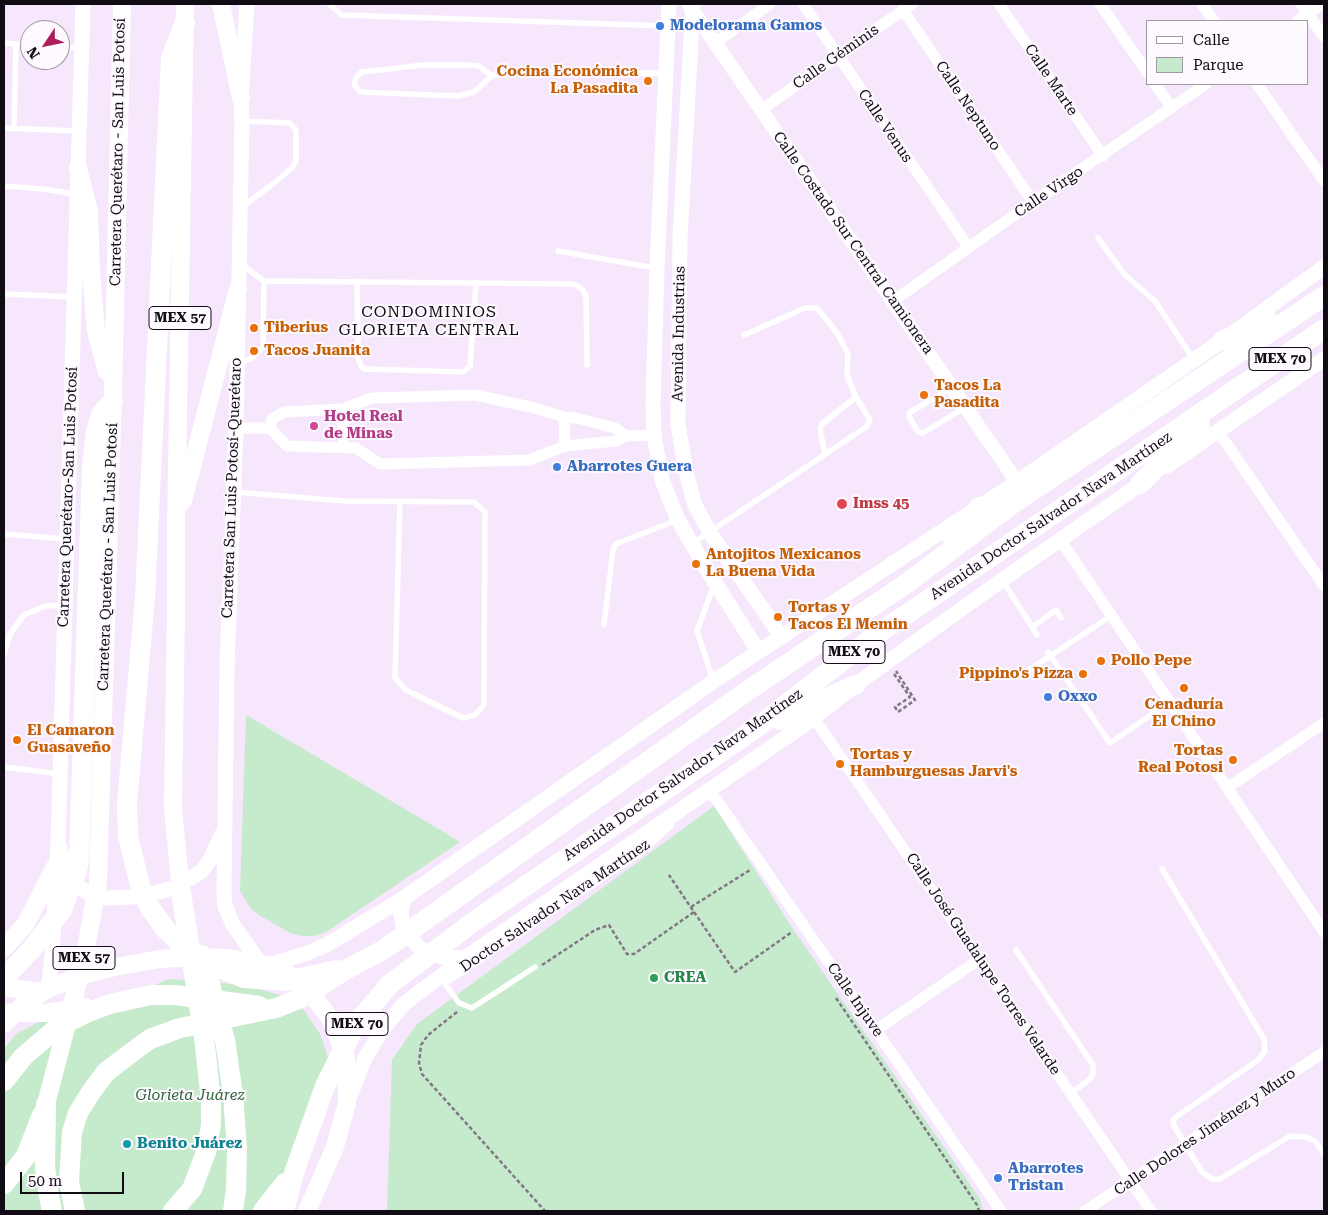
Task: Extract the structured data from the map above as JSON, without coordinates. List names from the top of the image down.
{
  "streets": {
    "highway": ["MEX 70", "Avenida Doctor Salvador Nava Martínez"],
    "main road": [
      "Carretera Querétaro - San Luis Potosí",
      "MEX 57",
      "Avenida Industrias",
      "Carretera San Luis Potosí-Querétaro",
      "Carretera Querétaro-San Luis Potosí"
    ],
    "street": [
      "Calle Géminis",
      "Calle Marte",
      "Calle Neptuno",
      "Calle Venus",
      "Calle Virgo",
      "Calle Costado Sur Central Camionera",
      "Calle José Guadalupe Torres Velarde",
      "Calle Injuve",
      "Calle Dolores Jiménez y Muro"
    ]
  },
  "crossings": [
    ["Calle Géminis", "Calle Neptuno"],
    ["Calle Géminis", "Calle Venus"],
    ["Calle Géminis", "Calle Costado Sur Central Camionera"],
    ["Calle Marte", "Calle Virgo"],
    ["Calle Neptuno", "Calle Virgo"],
    ["Calle Venus", "Calle Virgo"],
    ["Calle Virgo", "Calle Costado Sur Central Camionera"],
    ["Calle Costado Sur Central Camionera", "Avenida Industrias"],
    ["Avenida Doctor Salvador Nava Martínez", "Calle José Guadalupe Torres Velarde"],
    ["Avenida Doctor Salvador Nava Martínez", "Calle Injuve"],
    ["Calle José Guadalupe Torres Velarde", "Calle Dolores Jiménez y Muro"]
  ],
  "districts": ["CONDOMINIOS GLORIETA CENTRAL"],
  "parks": ["Glorieta Juárez"],
  "places": [
    "Modelorama Gamos",
    "Cocina Económica La Pasadita",
    "Tiberius",
    "Tacos Juanita",
    "Tacos La Pasadita",
    "Hotel Real de Minas",
    "Abarrotes Guera",
    "Imss 45",
    "Antojitos Mexicanos La Buena Vida",
    "Tortas y Tacos El Memin",
    "Pollo Pepe",
    "Pippino's Pizza",
    "Cenaduría El Chino",
    "Oxxo",
    "El Camaron Guasaveño",
    "Tortas Real Potosi",
    "Tortas y Hamburguesas Jarvi's",
    "CREA",
    "Benito Juárez",
    "Abarrotes Tristan"
  ],
  "legend": ["Calle", "Parque"],
  "scale_bar": "50 m",
  "north": "bottom left"
}
